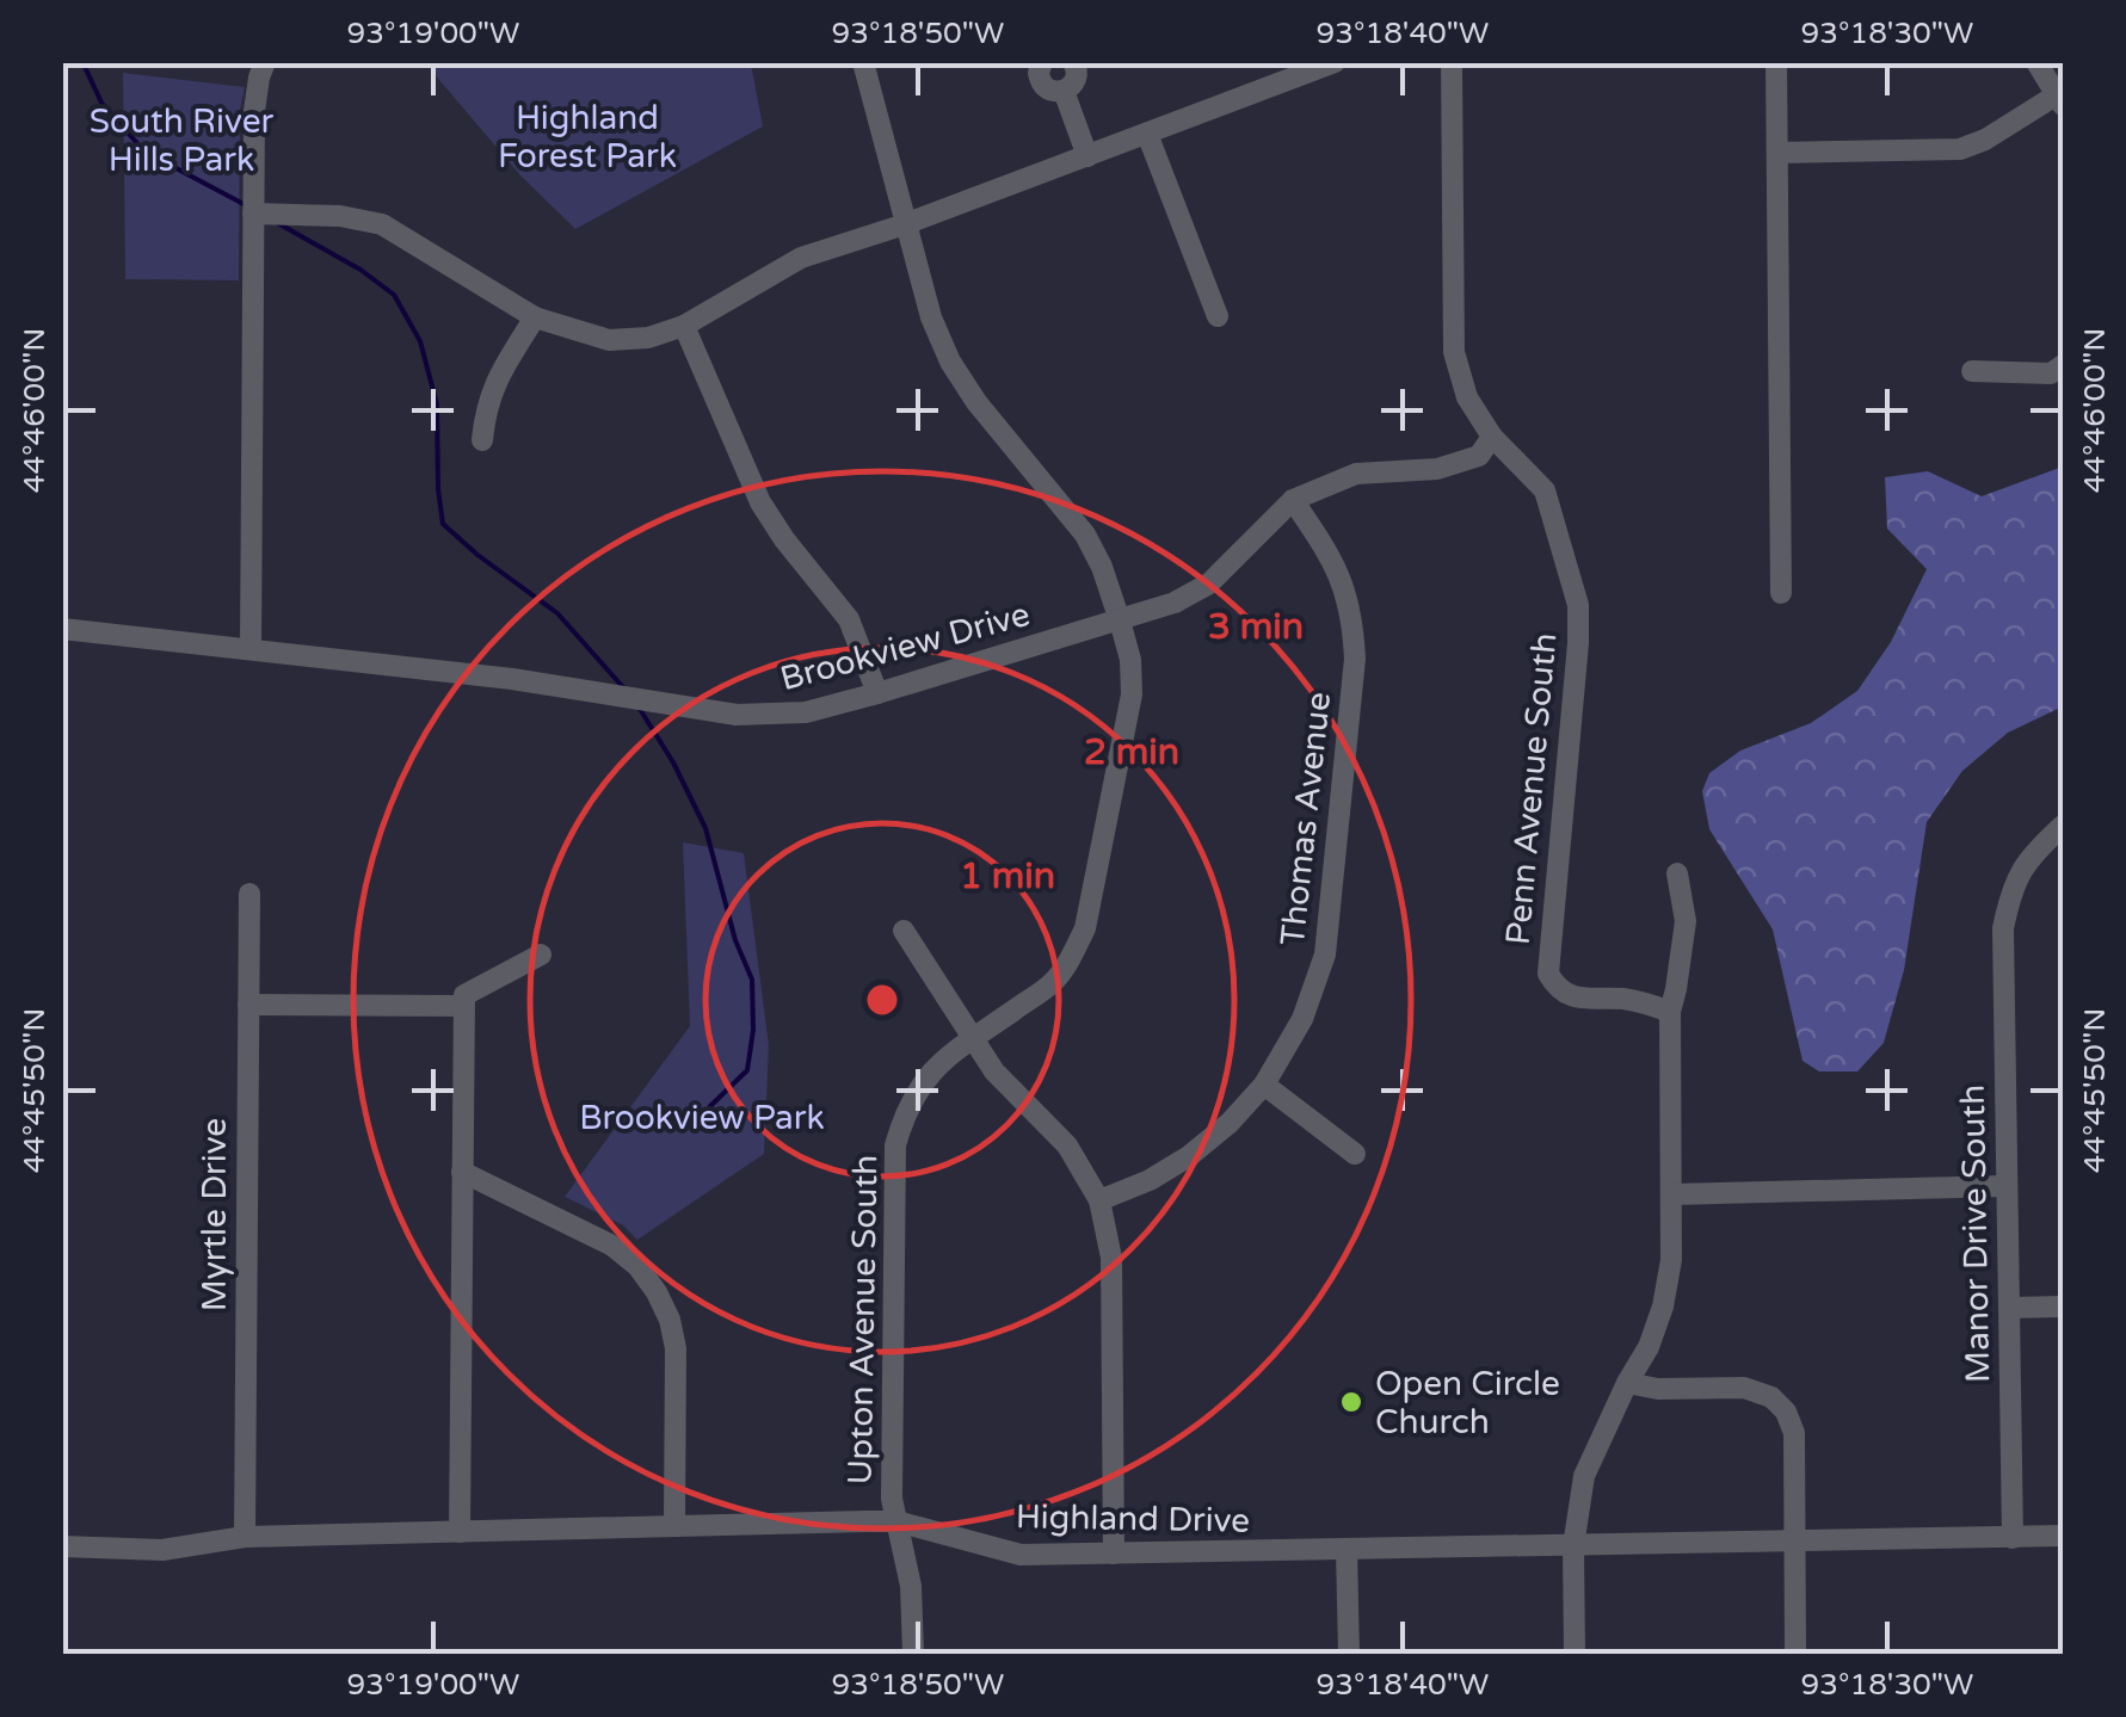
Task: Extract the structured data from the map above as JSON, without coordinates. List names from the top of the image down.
{
  "streets": {
    "street": [
      "Brookview Drive",
      "Penn Avenue South",
      "Thomas Avenue",
      "Myrtle Drive",
      "Manor Drive South",
      "Upton Avenue South",
      "Highland Drive"
    ]
  },
  "crossings": [
    ["Brookview Drive", "Penn Avenue South"],
    ["Brookview Drive", "Thomas Avenue"],
    ["Brookview Drive", "Upton Avenue South"],
    ["Myrtle Drive", "Highland Drive"],
    ["Manor Drive South", "Highland Drive"],
    ["Upton Avenue South", "Highland Drive"]
  ],
  "parks": ["Highland Forest Park", "South River Hills Park", "Brookview Park"],
  "places": ["Open Circle Church"],
  "coordinates": [
    "93°19'00\"W",
    "93°18'50\"W",
    "93°18'40\"W",
    "93°18'30\"W",
    "44°46'00\"N",
    "44°45'50\"N"
  ],
  "rings": ["3 min", "2 min", "1 min"]
}
